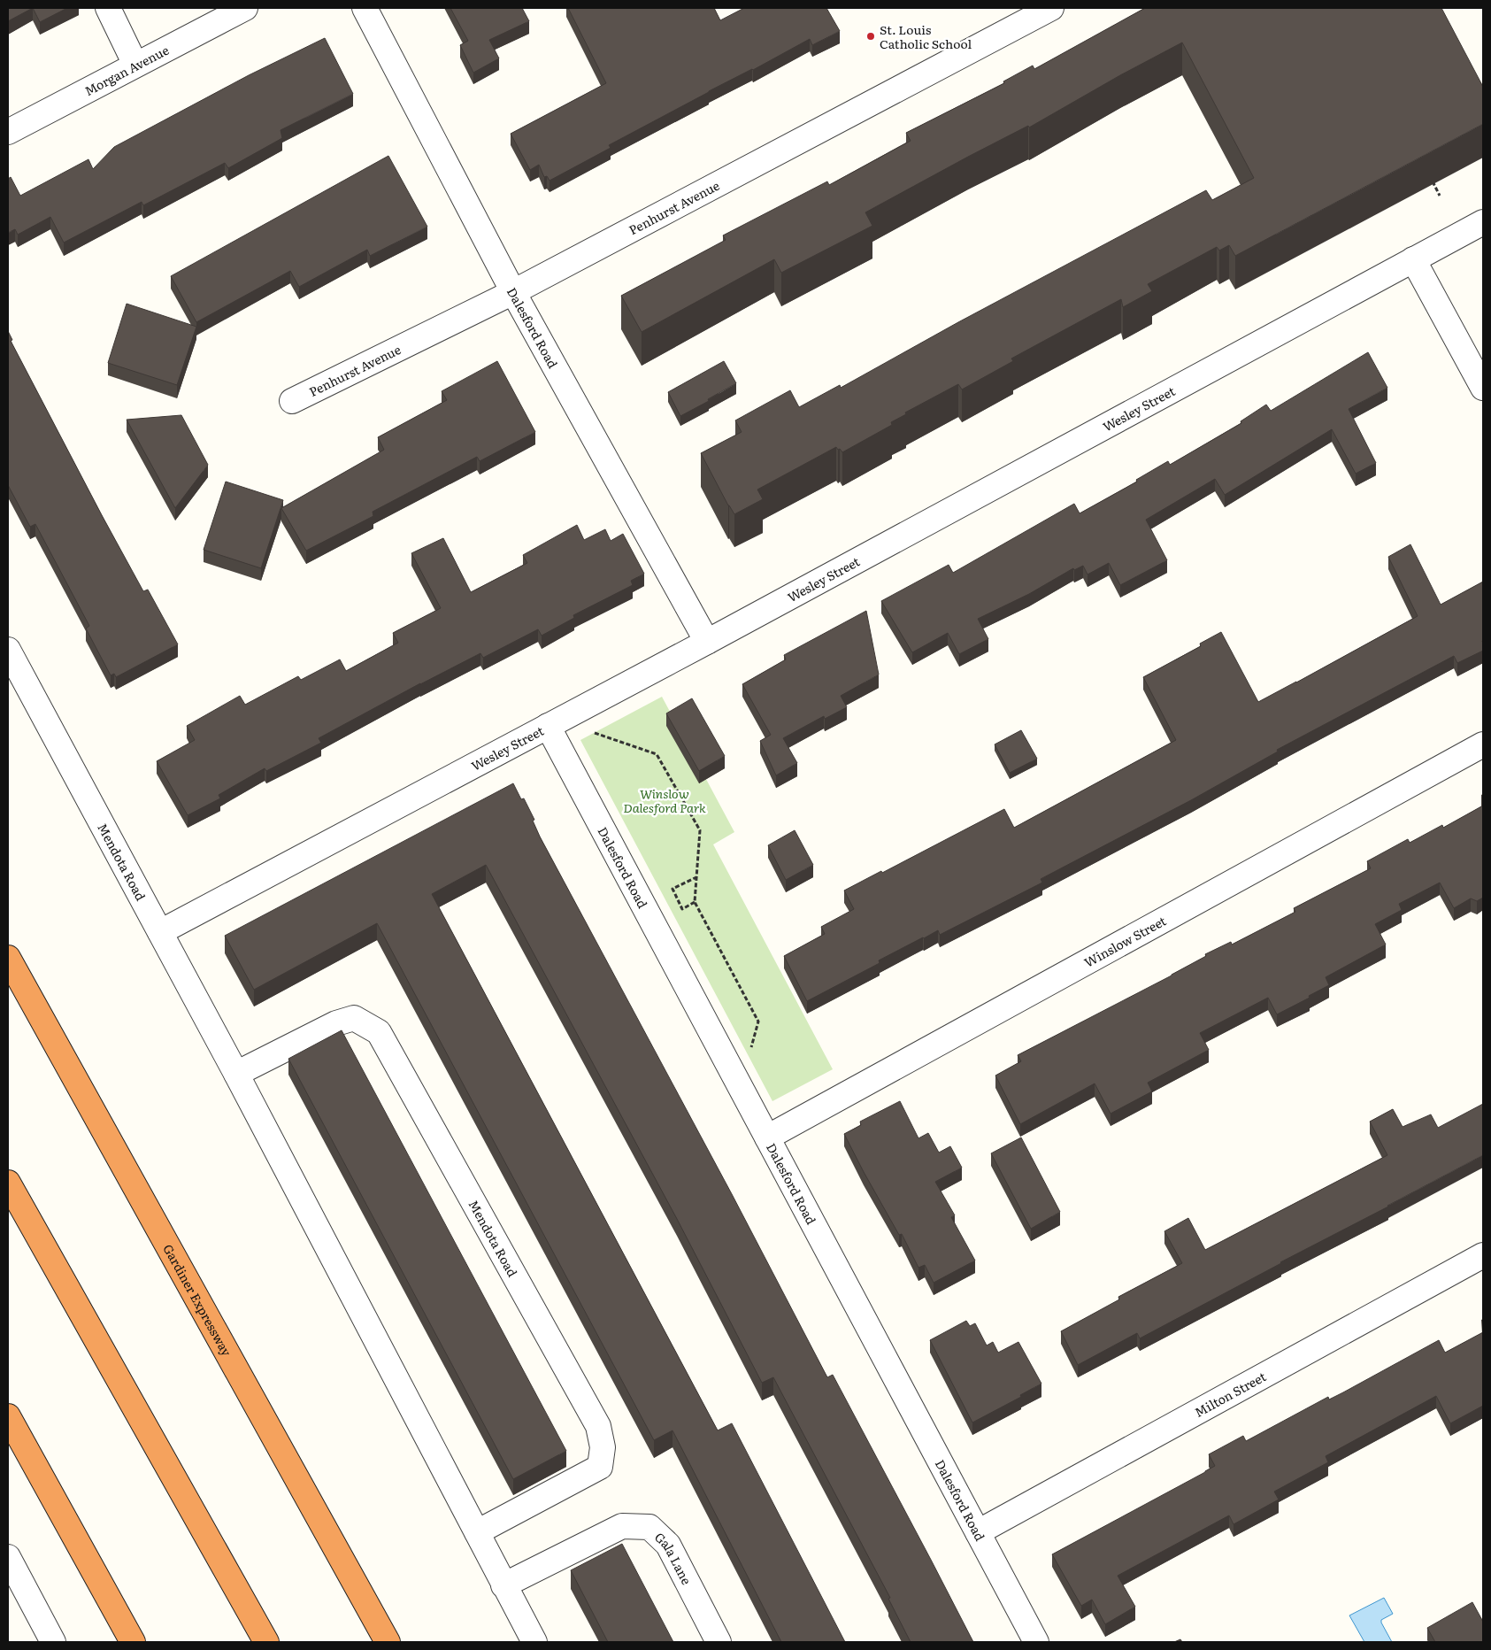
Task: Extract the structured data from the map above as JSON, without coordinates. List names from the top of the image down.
{
  "streets": {
    "highway": ["Gardiner Expressway"],
    "street": [
      "Morgan Avenue",
      "Penhurst Avenue",
      "Dalesford Road",
      "Wesley Street",
      "Mendota Road",
      "Winslow Street",
      "Milton Street",
      "Gala Lane"
    ]
  },
  "crossings": [
    ["Penhurst Avenue", "Dalesford Road"],
    ["Dalesford Road", "Wesley Street"],
    ["Dalesford Road", "Winslow Street"],
    ["Dalesford Road", "Milton Street"],
    ["Wesley Street", "Mendota Road"],
    ["Mendota Road", "Gala Lane"]
  ],
  "parks": ["Winslow Dalesford Park"],
  "places": ["St. Louis Catholic School"]
}
